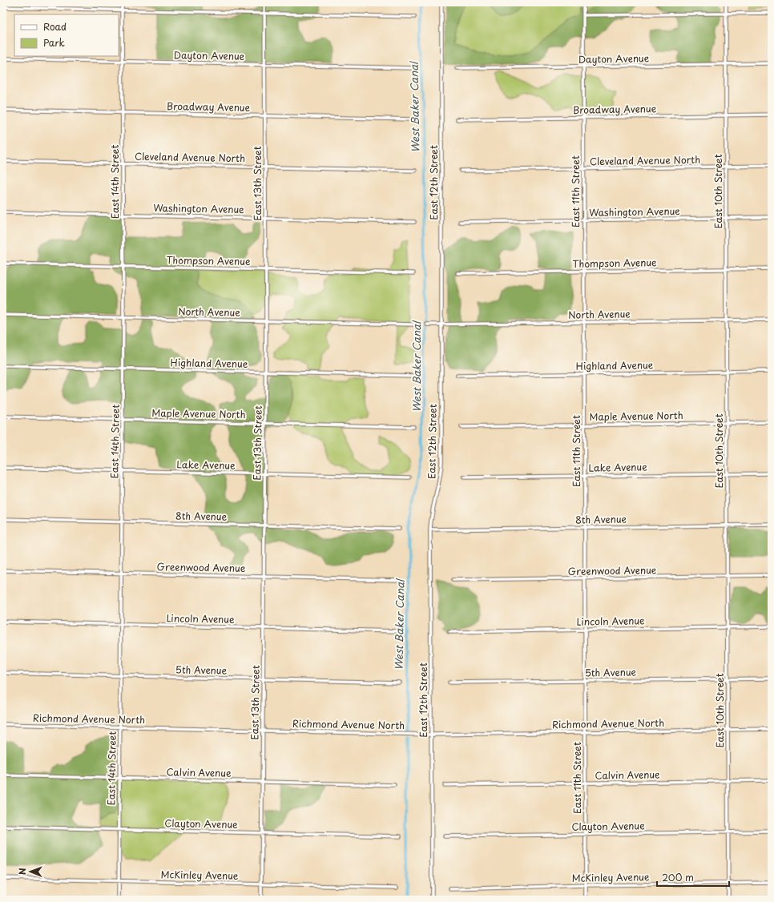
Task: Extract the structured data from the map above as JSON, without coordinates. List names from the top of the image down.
{
  "streets": {
    "street": [
      "Dayton Avenue",
      "Broadway Avenue",
      "Cleveland Avenue North",
      "East 14th Street",
      "East 12th Street",
      "East 13th Street",
      "East 11th Street",
      "East 10th Street",
      "Washington Avenue",
      "Thompson Avenue",
      "North Avenue",
      "Highland Avenue",
      "Maple Avenue North",
      "Lake Avenue",
      "8th Avenue",
      "Greenwood Avenue",
      "Lincoln Avenue",
      "5th Avenue",
      "Richmond Avenue North",
      "Calvin Avenue",
      "Clayton Avenue",
      "McKinley Avenue"
    ]
  },
  "crossings": [
    ["Dayton Avenue", "East 14th Street"],
    ["Dayton Avenue", "East 13th Street"],
    ["Dayton Avenue", "East 11th Street"],
    ["Dayton Avenue", "East 10th Street"],
    ["Broadway Avenue", "East 14th Street"],
    ["Broadway Avenue", "East 13th Street"],
    ["Broadway Avenue", "East 11th Street"],
    ["Broadway Avenue", "East 10th Street"],
    ["Cleveland Avenue North", "East 14th Street"],
    ["Cleveland Avenue North", "East 13th Street"],
    ["Cleveland Avenue North", "East 11th Street"],
    ["Cleveland Avenue North", "East 10th Street"],
    ["East 14th Street", "Washington Avenue"],
    ["East 14th Street", "Thompson Avenue"],
    ["East 14th Street", "North Avenue"],
    ["East 14th Street", "Highland Avenue"],
    ["East 14th Street", "Maple Avenue North"],
    ["East 14th Street", "Lake Avenue"],
    ["East 14th Street", "8th Avenue"],
    ["East 14th Street", "Greenwood Avenue"],
    ["East 14th Street", "Lincoln Avenue"],
    ["East 14th Street", "5th Avenue"],
    ["East 14th Street", "Richmond Avenue North"],
    ["East 14th Street", "Calvin Avenue"],
    ["East 14th Street", "Clayton Avenue"],
    ["East 14th Street", "McKinley Avenue"],
    ["East 12th Street", "North Avenue"],
    ["East 12th Street", "8th Avenue"],
    ["East 12th Street", "Richmond Avenue North"],
    ["East 13th Street", "Washington Avenue"],
    ["East 13th Street", "Thompson Avenue"],
    ["East 13th Street", "North Avenue"],
    ["East 13th Street", "Highland Avenue"],
    ["East 13th Street", "Maple Avenue North"],
    ["East 13th Street", "Lake Avenue"],
    ["East 13th Street", "8th Avenue"],
    ["East 13th Street", "Greenwood Avenue"],
    ["East 13th Street", "Lincoln Avenue"],
    ["East 13th Street", "5th Avenue"],
    ["East 13th Street", "Richmond Avenue North"],
    ["East 13th Street", "Calvin Avenue"],
    ["East 13th Street", "Clayton Avenue"],
    ["East 13th Street", "McKinley Avenue"],
    ["East 11th Street", "Washington Avenue"],
    ["East 11th Street", "Thompson Avenue"],
    ["East 11th Street", "North Avenue"],
    ["East 11th Street", "Highland Avenue"],
    ["East 11th Street", "Maple Avenue North"],
    ["East 11th Street", "Lake Avenue"],
    ["East 11th Street", "8th Avenue"],
    ["East 11th Street", "Greenwood Avenue"],
    ["East 11th Street", "Lincoln Avenue"],
    ["East 11th Street", "5th Avenue"],
    ["East 11th Street", "Richmond Avenue North"],
    ["East 11th Street", "Calvin Avenue"],
    ["East 11th Street", "Clayton Avenue"],
    ["East 11th Street", "McKinley Avenue"],
    ["East 10th Street", "Washington Avenue"],
    ["East 10th Street", "Thompson Avenue"],
    ["East 10th Street", "North Avenue"],
    ["East 10th Street", "Highland Avenue"],
    ["East 10th Street", "Maple Avenue North"],
    ["East 10th Street", "Lake Avenue"],
    ["East 10th Street", "8th Avenue"],
    ["East 10th Street", "Greenwood Avenue"],
    ["East 10th Street", "Lincoln Avenue"],
    ["East 10th Street", "5th Avenue"],
    ["East 10th Street", "Richmond Avenue North"],
    ["East 10th Street", "Calvin Avenue"],
    ["East 10th Street", "Clayton Avenue"],
    ["East 10th Street", "McKinley Avenue"]
  ],
  "water": ["West Baker Canal"],
  "legend": ["Road", "Park"],
  "scale_bar": "200 m",
  "north": "left"
}
